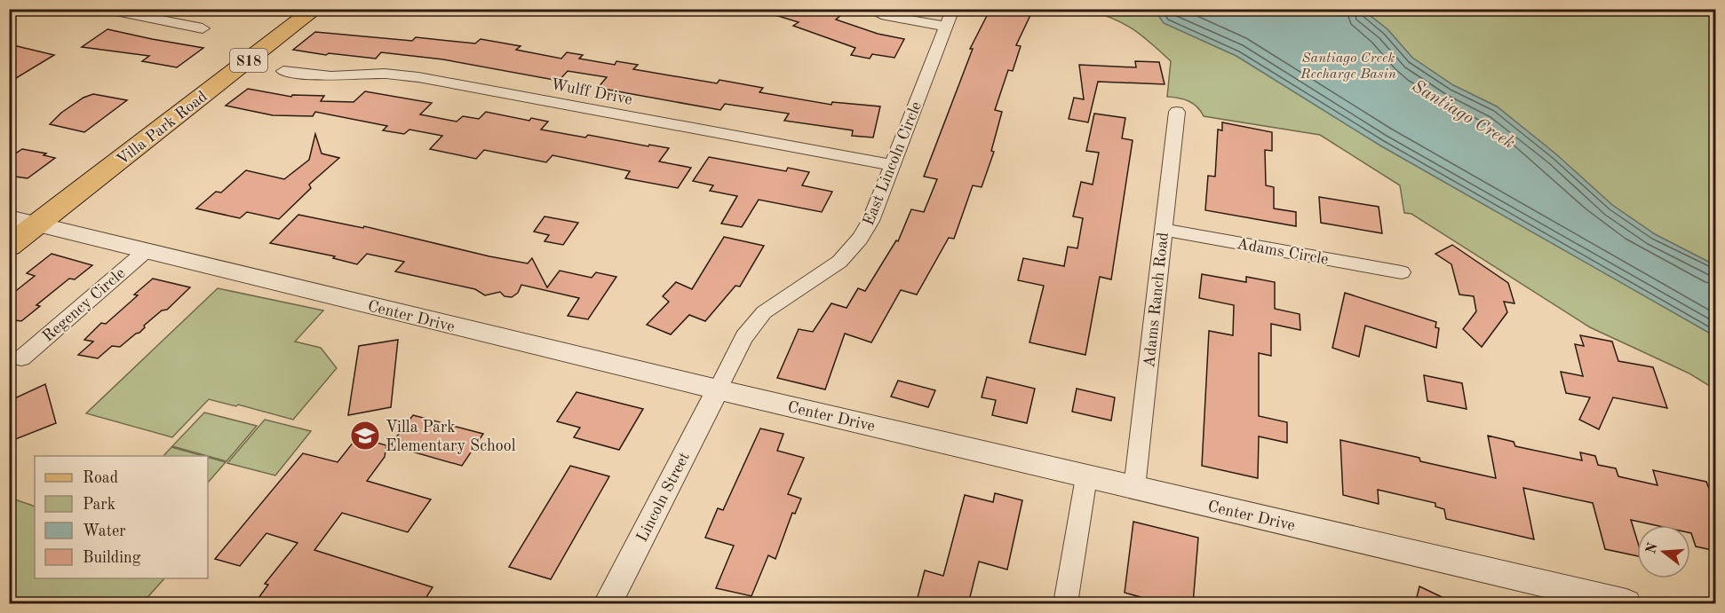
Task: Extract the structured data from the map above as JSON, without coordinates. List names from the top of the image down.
{
  "streets": {
    "main road": ["S18", "Villa Park Road"],
    "street": [
      "Wulff Drive",
      "East Lincoln Circle",
      "Adams Circle",
      "Adams Ranch Road",
      "Regency Circle",
      "Center Drive",
      "Lincoln Street"
    ]
  },
  "crossings": [
    ["Wulff Drive", "East Lincoln Circle"],
    ["Villa Park Road", "Center Drive"],
    ["East Lincoln Circle", "Center Drive"],
    ["East Lincoln Circle", "Lincoln Street"],
    ["Adams Circle", "Adams Ranch Road"],
    ["Adams Ranch Road", "Center Drive"],
    ["Regency Circle", "Center Drive"],
    ["Center Drive", "Lincoln Street"]
  ],
  "water": ["Santiago Creek Recharge Basin", "Santiago Creek"],
  "places": {
    "school or university": ["Villa Park Elementary School"]
  },
  "legend": [
    "Road",
    "Park",
    "Water",
    "Building"
  ],
  "north": "left"
}
